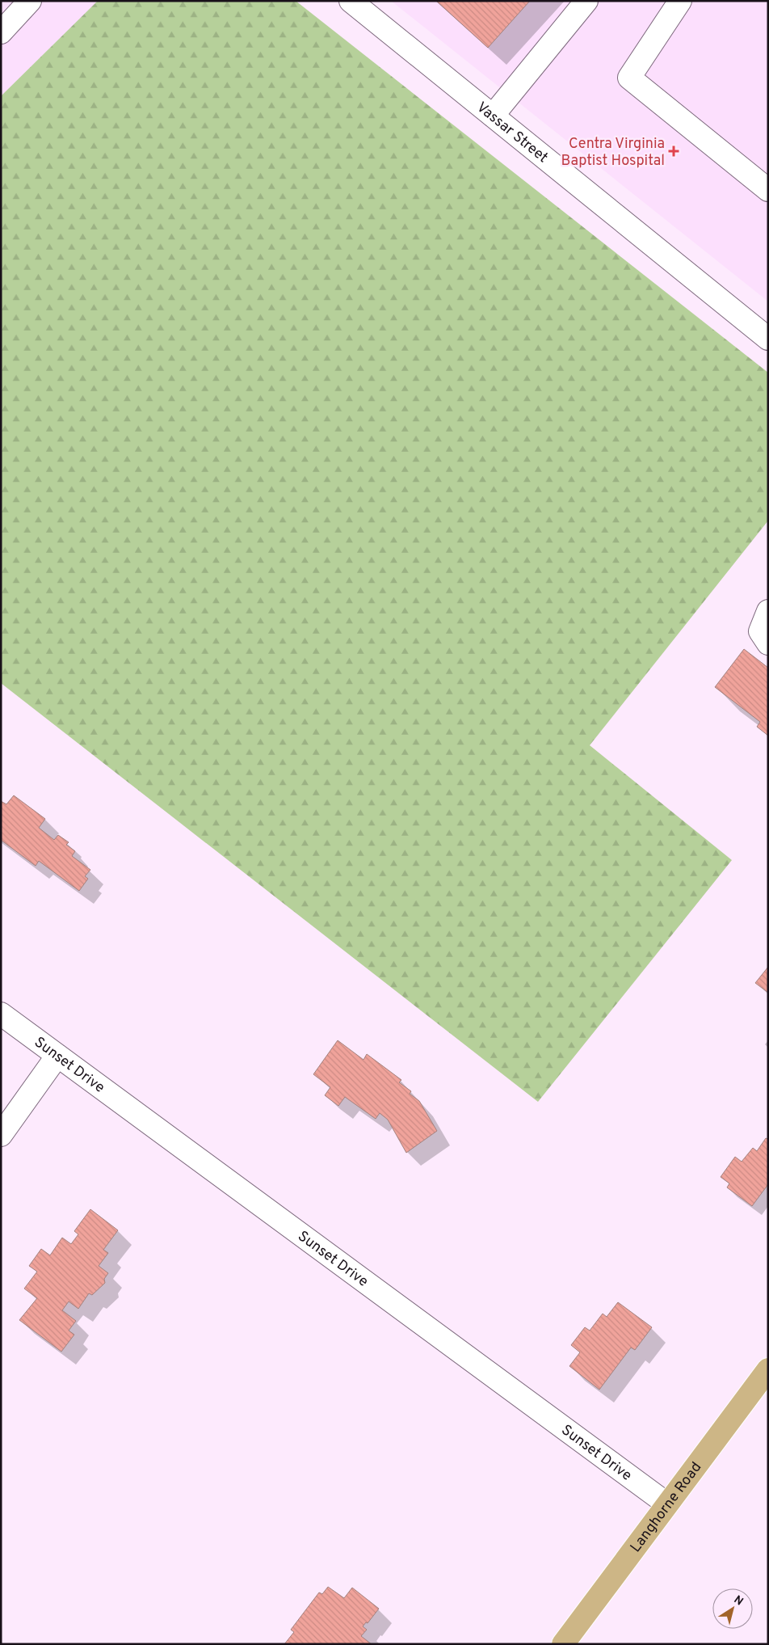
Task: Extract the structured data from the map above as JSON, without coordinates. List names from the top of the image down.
{
  "streets": {
    "main road": ["Langhorne Road"],
    "street": ["Vassar Street", "Sunset Drive"]
  },
  "crossings": [
    ["Sunset Drive", "Langhorne Road"]
  ],
  "places": {
    "health": ["Centra Virginia Baptist Hospital"]
  },
  "north": "top right"
}
